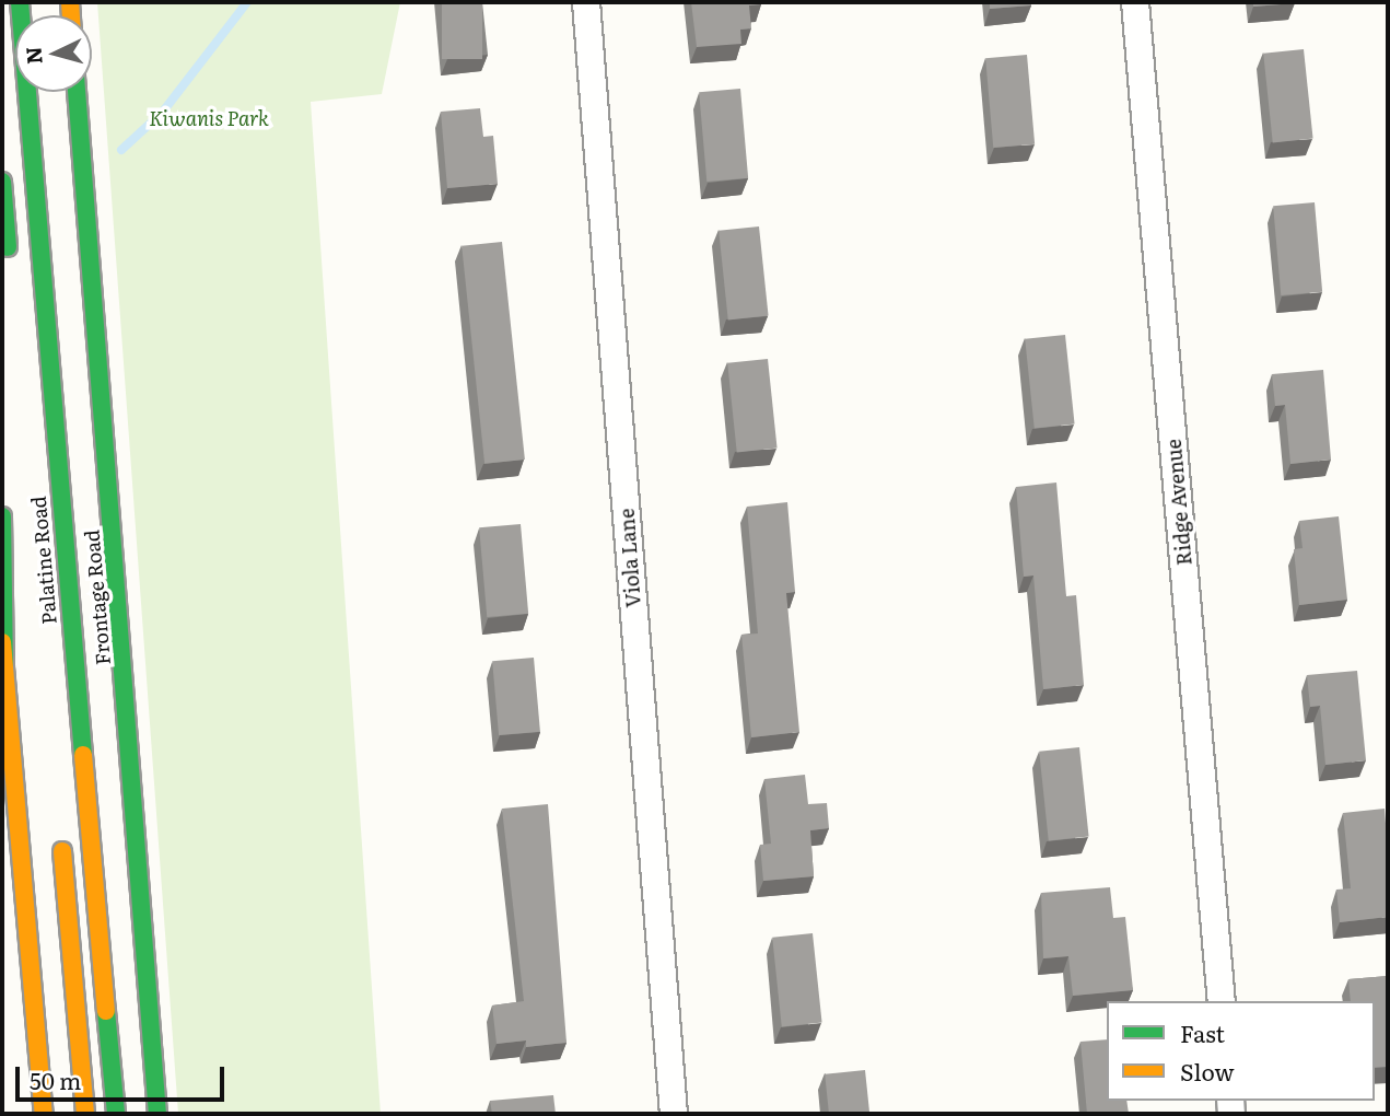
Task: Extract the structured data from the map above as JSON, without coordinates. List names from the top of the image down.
{
  "streets": {
    "main road": ["Palatine Road", "Frontage Road"],
    "street": ["Ridge Avenue", "Viola Lane"]
  },
  "parks": ["Kiwanis Park"],
  "legend": ["Fast", "Slow"],
  "scale_bar": "50 m",
  "north": "left"
}
